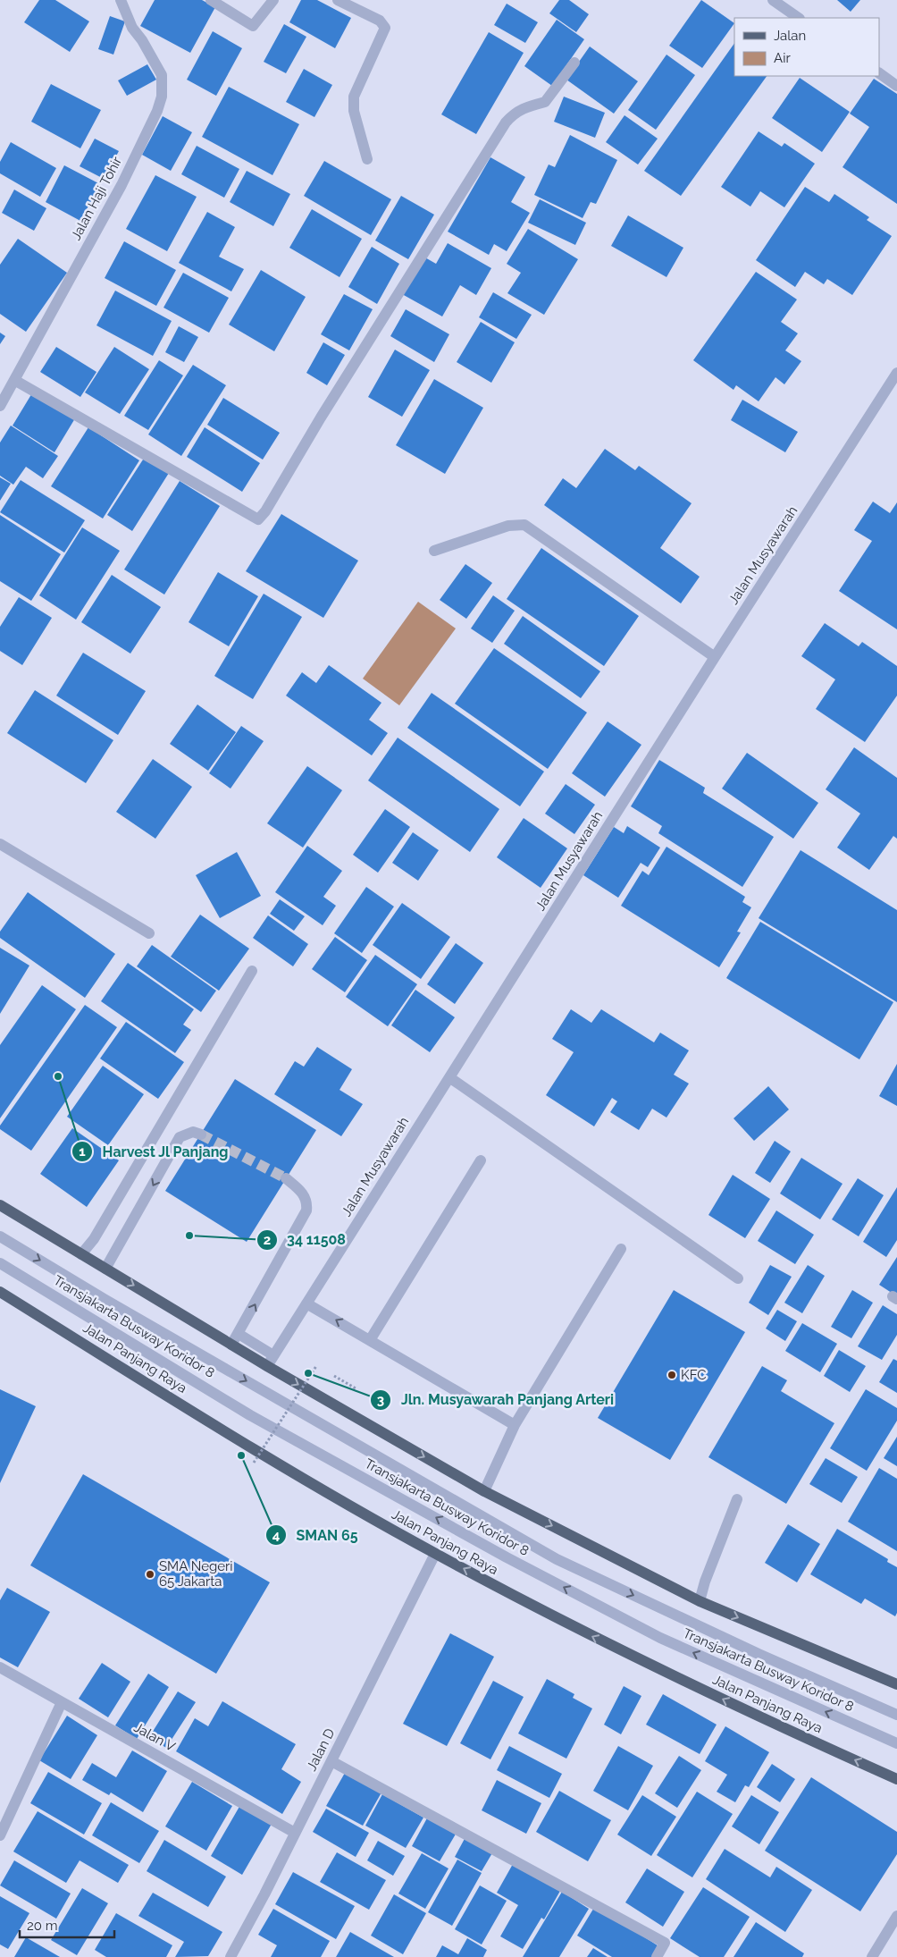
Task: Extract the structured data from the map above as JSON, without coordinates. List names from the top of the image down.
{
  "streets": {
    "main road": ["Jalan Panjang Raya"],
    "street": [
      "Jalan Haji Tohir",
      "Jalan Musyawarah",
      "Transjakarta Busway Koridor 8",
      "Jalan V",
      "Jalan D"
    ]
  },
  "crossings": [
    ["Jalan Panjang Raya", "Jalan D"],
    ["Jalan V", "Jalan D"]
  ],
  "places": [
    "Harvest Jl Panjang",
    "34 11508",
    "Jln. Musyawarah Panjang Arteri",
    "KFC",
    "SMAN 65",
    "SMA Negeri 65 Jakarta"
  ],
  "legend": ["Jalan", "Air"],
  "scale_bar": "20 m"
}
